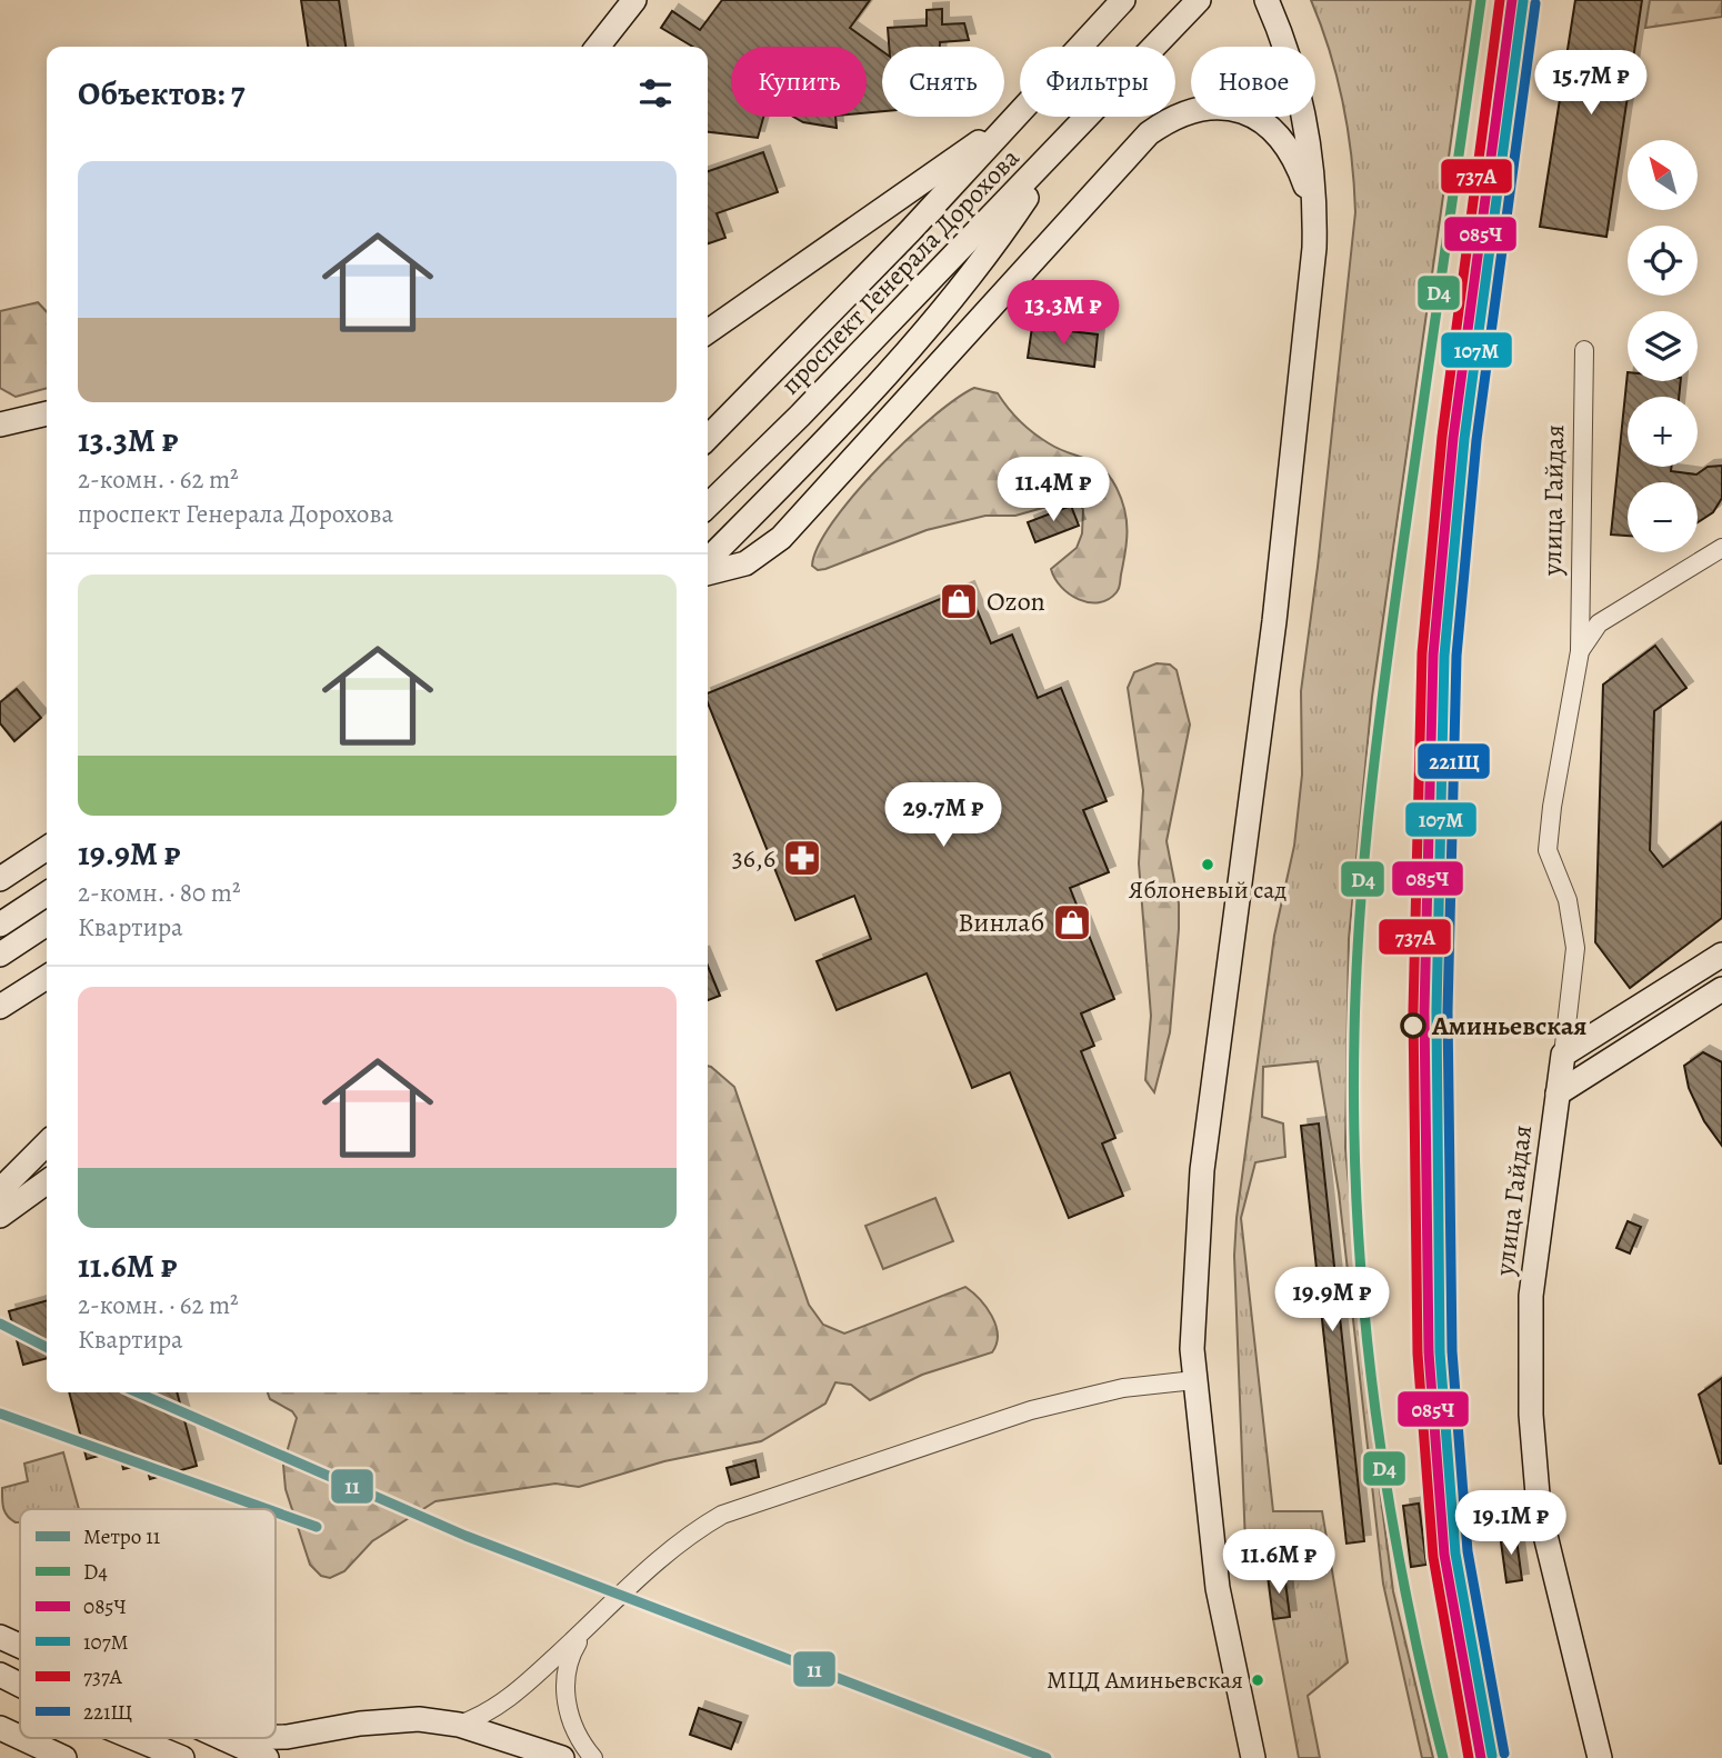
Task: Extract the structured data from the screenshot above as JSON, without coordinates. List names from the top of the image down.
{
  "streets": {
    "street": ["проспект Генерала Дорохова", "улица Гайдая"]
  },
  "places": {
    "shop": ["Ozon", "Винлаб"],
    "pharmacy": ["36,6"],
    "other": ["Яблоневый сад", "Аминьевская", "МЦД Аминьевская"]
  },
  "lines": [
    "transit line D4",
    "transit line 085Ч",
    "transit line 737А",
    "transit line 107М",
    "transit line 221Щ",
    "metro line 11"
  ],
  "legend": [
    "Метро 11",
    "D4",
    "085Ч",
    "107М",
    "737А",
    "221Щ"
  ],
  "north": "top left",
  "page": {
    "chip": [
      "Купить",
      "Снять",
      "Фильтры",
      "Новое"
    ],
    "heading": "Объектов: 7",
    "price": [
      "15.7M ₽",
      "13.3M ₽",
      "11.4M ₽",
      "29.7M ₽",
      "19.9M ₽",
      "19.1M ₽",
      "11.6M ₽"
    ],
    "map_buttons": ["+", "−"],
    "list": [
      {
        "name": "13.3M ₽",
        "note": "2-комн. · 62 m² · проспект Генерала Дорохова"
      },
      {
        "name": "19.9M ₽",
        "note": "2-комн. · 80 m² · Квартира"
      },
      {
        "name": "11.6M ₽",
        "note": "2-комн. · 62 m² · Квартира"
      }
    ]
  }
}
